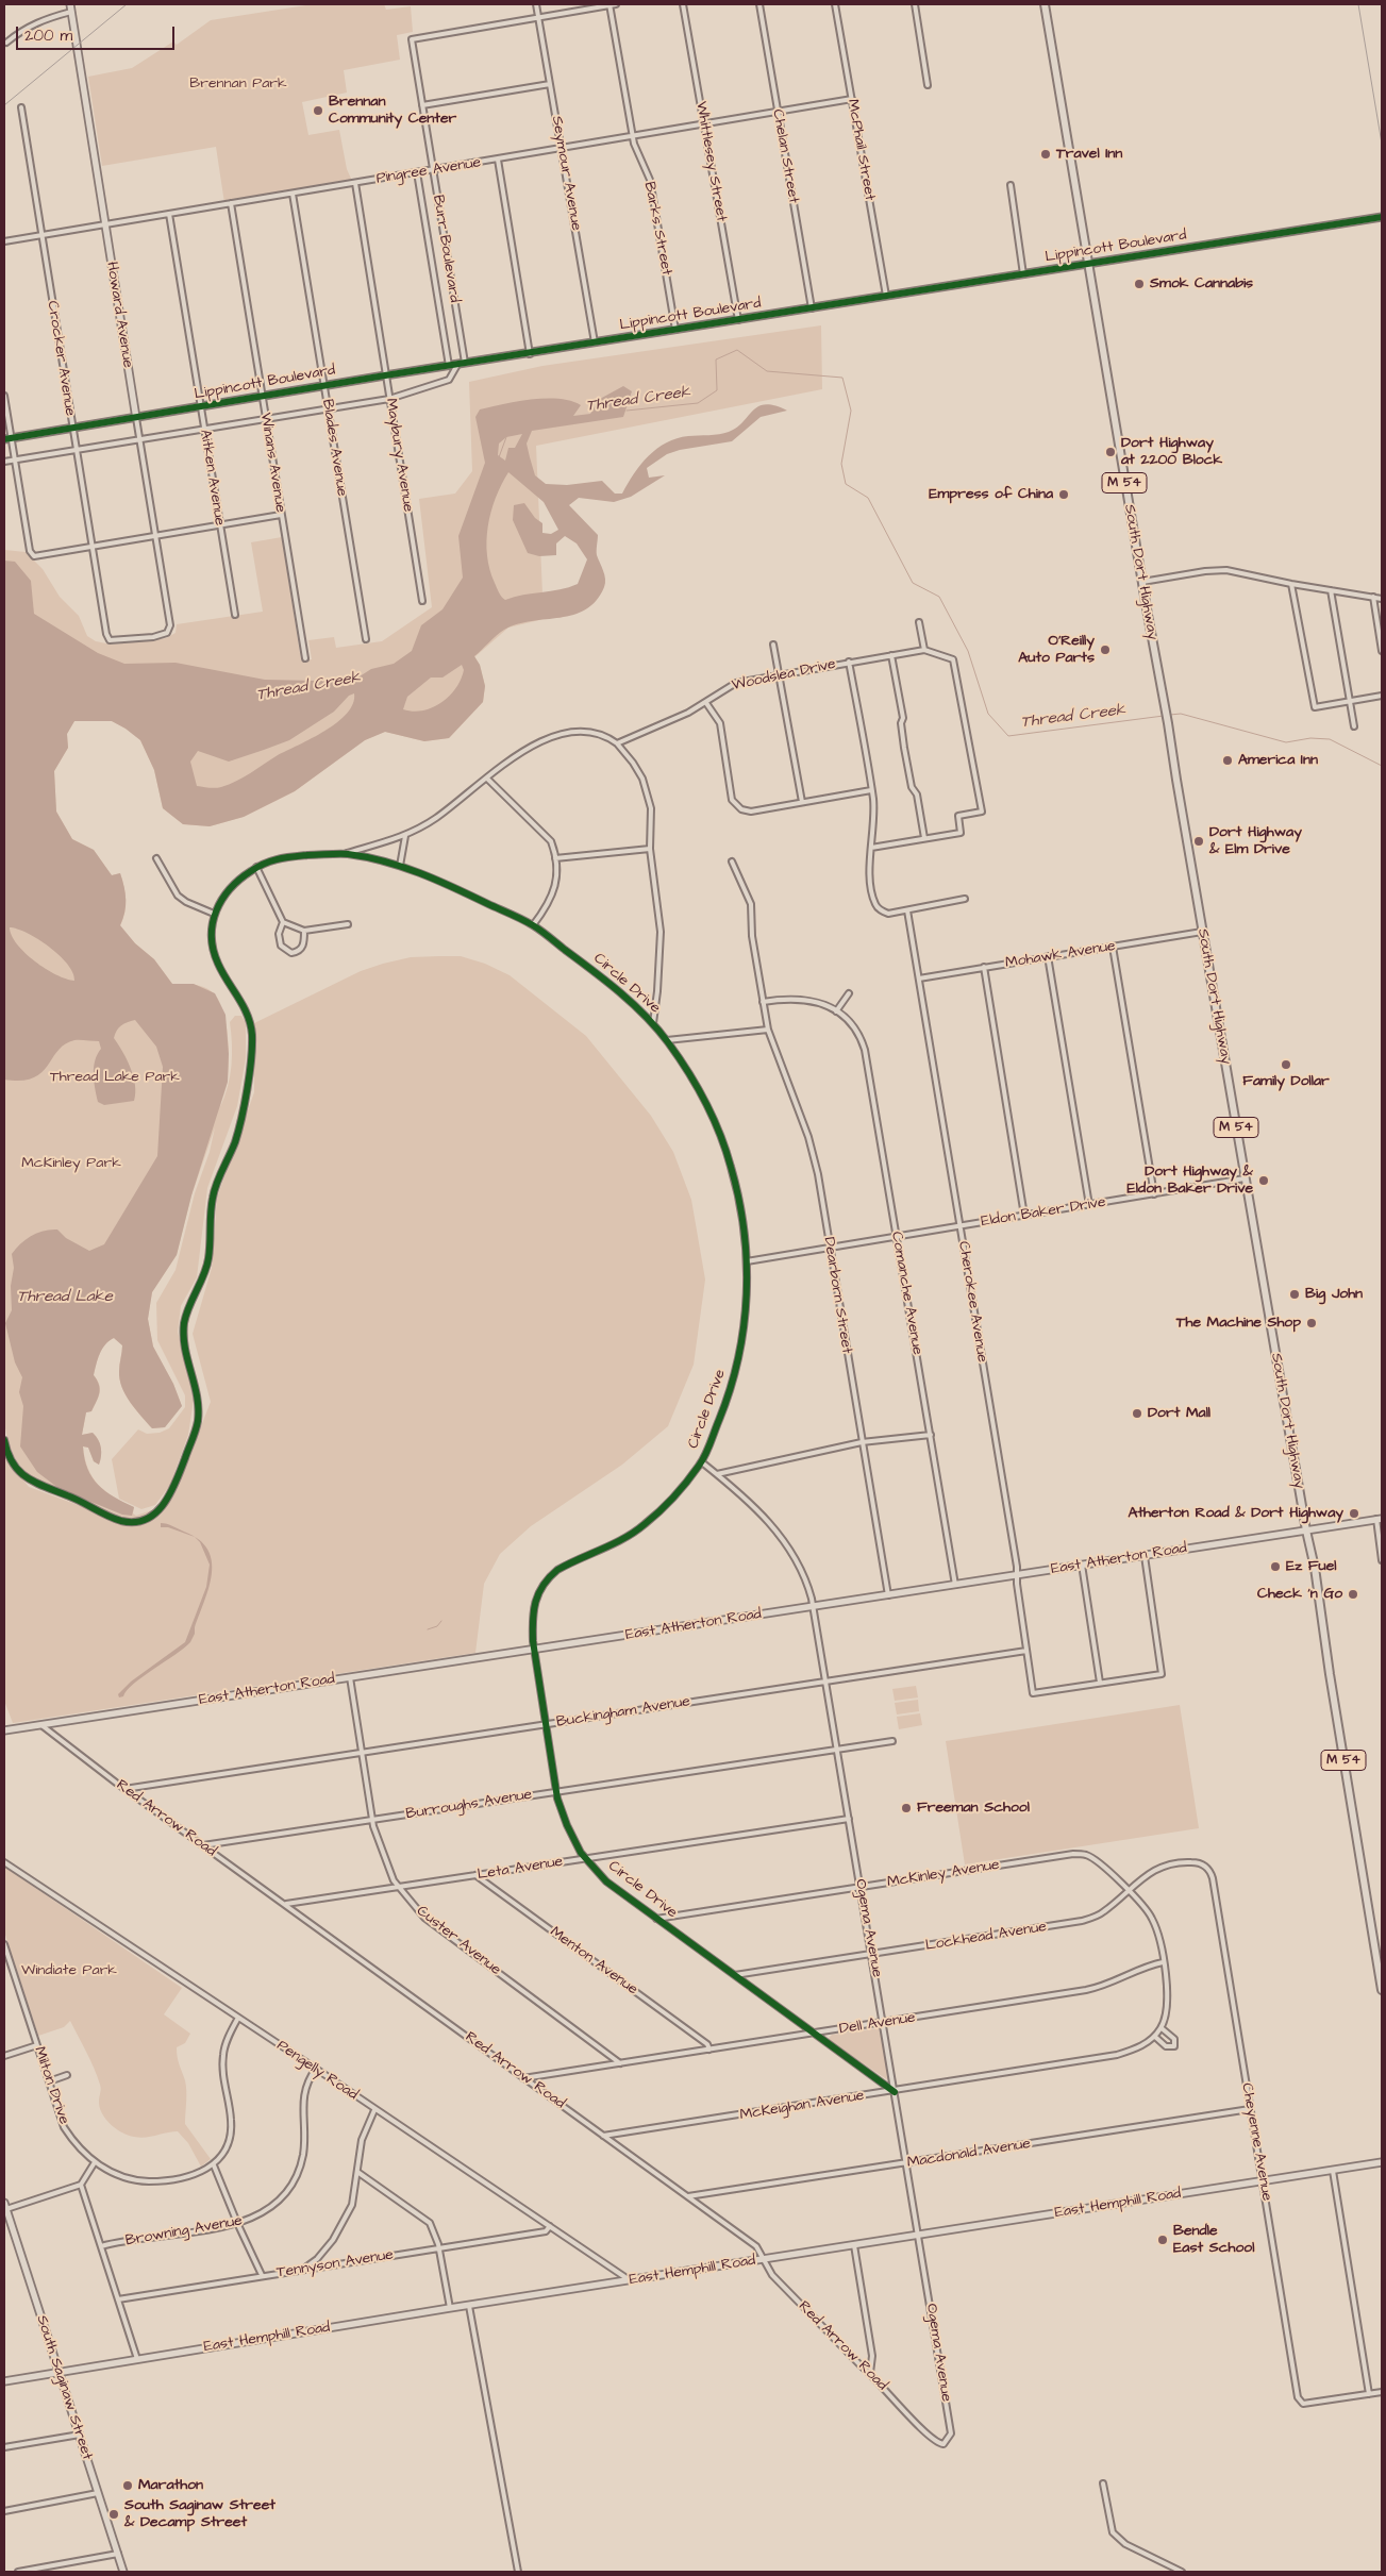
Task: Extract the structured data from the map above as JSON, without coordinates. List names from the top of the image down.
{
  "streets": {
    "main road": ["M 54", "South Dort Highway"],
    "street": [
      "McPhail Street",
      "Chelan Street",
      "Whittlesey Street",
      "Pingree Avenue",
      "Seymour Avenue",
      "Barks Street",
      "Lippincott Boulevard",
      "Burr Boulevard",
      "Howard Avenue",
      "Crocker Avenue",
      "Blades Avenue",
      "Maybury Avenue",
      "Winans Avenue",
      "Aitken Avenue",
      "Woodslea Drive",
      "Mohawk Avenue",
      "Circle Drive",
      "Eldon Baker Drive",
      "Comanche Avenue",
      "Dearborn Street",
      "Cherokee Avenue",
      "East Atherton Road",
      "Buckingham Avenue",
      "Burroughs Avenue",
      "Red Arrow Road",
      "Leta Avenue",
      "McKinley Avenue",
      "Ogema Avenue",
      "Lockhead Avenue",
      "Custer Avenue",
      "Menton Avenue",
      "Dell Avenue",
      "Pengelly Road",
      "Milton Drive",
      "McKeighan Avenue",
      "Cheyenne Avenue",
      "Macdonald Avenue",
      "East Hemphill Road",
      "Browning Avenue",
      "Tennyson Avenue",
      "South Saginaw Street"
    ]
  },
  "crossings": [
    ["McPhail Street", "Pingree Avenue"],
    ["McPhail Street", "Lippincott Boulevard"],
    ["Chelan Street", "Pingree Avenue"],
    ["Chelan Street", "Lippincott Boulevard"],
    ["Whittlesey Street", "Pingree Avenue"],
    ["Whittlesey Street", "Lippincott Boulevard"],
    ["Pingree Avenue", "Seymour Avenue"],
    ["Pingree Avenue", "Barks Street"],
    ["Pingree Avenue", "Burr Boulevard"],
    ["Pingree Avenue", "Howard Avenue"],
    ["Pingree Avenue", "Crocker Avenue"],
    ["Pingree Avenue", "Blades Avenue"],
    ["Pingree Avenue", "Maybury Avenue"],
    ["Pingree Avenue", "Winans Avenue"],
    ["Pingree Avenue", "Aitken Avenue"],
    ["Seymour Avenue", "Lippincott Boulevard"],
    ["Seymour Avenue", "Burr Boulevard"],
    ["Barks Street", "Lippincott Boulevard"],
    ["Lippincott Boulevard", "Burr Boulevard"],
    ["Lippincott Boulevard", "Howard Avenue"],
    ["Lippincott Boulevard", "Crocker Avenue"],
    ["Lippincott Boulevard", "Blades Avenue"],
    ["Lippincott Boulevard", "Maybury Avenue"],
    ["Lippincott Boulevard", "Winans Avenue"],
    ["Lippincott Boulevard", "Aitken Avenue"],
    ["Lippincott Boulevard", "South Dort Highway"],
    ["Howard Avenue", "Crocker Avenue"],
    ["South Dort Highway", "Mohawk Avenue"],
    ["South Dort Highway", "Eldon Baker Drive"],
    ["South Dort Highway", "East Atherton Road"],
    ["Mohawk Avenue", "Cherokee Avenue"],
    ["Circle Drive", "Eldon Baker Drive"],
    ["Circle Drive", "East Atherton Road"],
    ["Circle Drive", "Buckingham Avenue"],
    ["Circle Drive", "Burroughs Avenue"],
    ["Circle Drive", "Leta Avenue"],
    ["Circle Drive", "McKinley Avenue"],
    ["Circle Drive", "Ogema Avenue"],
    ["Circle Drive", "Lockhead Avenue"],
    ["Circle Drive", "Dell Avenue"],
    ["Circle Drive", "McKeighan Avenue"],
    ["Eldon Baker Drive", "Comanche Avenue"],
    ["Eldon Baker Drive", "Dearborn Street"],
    ["Eldon Baker Drive", "Cherokee Avenue"],
    ["Comanche Avenue", "Dearborn Street"],
    ["Comanche Avenue", "East Atherton Road"],
    ["Dearborn Street", "East Atherton Road"],
    ["Cherokee Avenue", "East Atherton Road"],
    ["Cherokee Avenue", "Buckingham Avenue"],
    ["East Atherton Road", "Red Arrow Road"],
    ["East Atherton Road", "Ogema Avenue"],
    ["East Atherton Road", "Custer Avenue"],
    ["Buckingham Avenue", "Red Arrow Road"],
    ["Buckingham Avenue", "Ogema Avenue"],
    ["Buckingham Avenue", "Custer Avenue"],
    ["Burroughs Avenue", "Red Arrow Road"],
    ["Burroughs Avenue", "Ogema Avenue"],
    ["Burroughs Avenue", "Custer Avenue"],
    ["Red Arrow Road", "Leta Avenue"],
    ["Red Arrow Road", "Ogema Avenue"],
    ["Red Arrow Road", "Dell Avenue"],
    ["Red Arrow Road", "McKeighan Avenue"],
    ["Red Arrow Road", "Macdonald Avenue"],
    ["Red Arrow Road", "East Hemphill Road"],
    ["Leta Avenue", "Ogema Avenue"],
    ["Leta Avenue", "Custer Avenue"],
    ["Leta Avenue", "Menton Avenue"],
    ["McKinley Avenue", "Ogema Avenue"],
    ["McKinley Avenue", "Lockhead Avenue"],
    ["Ogema Avenue", "Lockhead Avenue"],
    ["Ogema Avenue", "Dell Avenue"],
    ["Ogema Avenue", "McKeighan Avenue"],
    ["Ogema Avenue", "Macdonald Avenue"],
    ["Ogema Avenue", "East Hemphill Road"],
    ["Lockhead Avenue", "Cheyenne Avenue"],
    ["Custer Avenue", "Dell Avenue"],
    ["Menton Avenue", "Dell Avenue"],
    ["Pengelly Road", "East Hemphill Road"],
    ["Pengelly Road", "Browning Avenue"],
    ["Pengelly Road", "Tennyson Avenue"],
    ["Cheyenne Avenue", "Macdonald Avenue"],
    ["Cheyenne Avenue", "East Hemphill Road"],
    ["East Hemphill Road", "South Saginaw Street"]
  ],
  "water": ["Thread Creek", "Thread Lake"],
  "parks": [
    "Brennan Park",
    "Thread Lake Park",
    "McKinley Park",
    "Windiate Park"
  ],
  "places": [
    "Brennan Community Center",
    "Travel Inn",
    "Smok Cannabis",
    "Dort Highway at 2200 Block",
    "Empress of China",
    "O'Reilly Auto Parts",
    "America Inn",
    "Dort Highway & Elm Drive",
    "Family Dollar",
    "Dort Highway & Eldon Baker Drive",
    "Big John",
    "The Machine Shop",
    "Dort Mall",
    "Atherton Road & Dort Highway",
    "Ez Fuel",
    "Check 'n Go",
    "Freeman School",
    "Bendle East School",
    "Marathon",
    "South Saginaw Street & Decamp Street"
  ],
  "scale_bar": "200 m"
}
